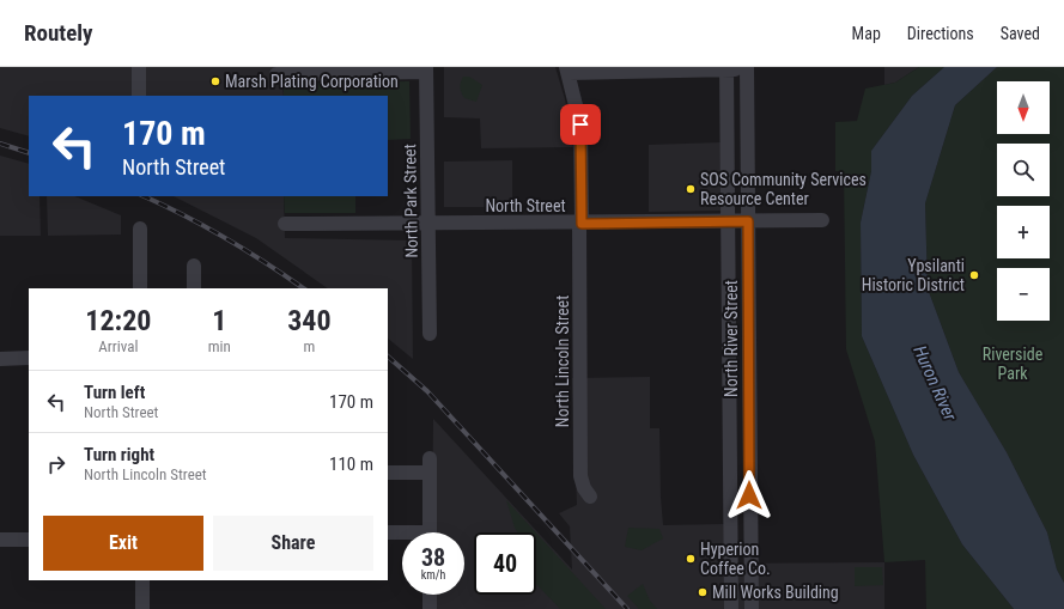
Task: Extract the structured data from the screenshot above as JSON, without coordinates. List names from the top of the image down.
{
  "streets": {
    "street": [
      "North Park Street",
      "North Street",
      "North River Street",
      "North Lincoln Street"
    ]
  },
  "crossings": [
    ["North Park Street", "North Street"],
    ["North Street", "North River Street"],
    ["North Street", "North Lincoln Street"]
  ],
  "water": ["Huron River"],
  "parks": ["Riverside Park"],
  "places": [
    "Marsh Plating Corporation",
    "SOS Community Services Resource Center",
    "Ypsilanti Historic District",
    "Hyperion Coffee Co.",
    "Mill Works Building"
  ],
  "north": "bottom",
  "page": {
    "header": "Routely",
    "nav": ["Map", "Directions", "Saved"],
    "map_buttons": ["+", "−"],
    "turn": ["170 m", "North Street"],
    "eta": [
      "12:20",
      "Arrival",
      "1",
      "min",
      "340",
      "m"
    ],
    "list": [
      {
        "name": "Turn left",
        "note": "North Street",
        "value": "170 m"
      },
      {
        "name": "Turn right",
        "note": "North Lincoln Street",
        "value": "110 m"
      }
    ],
    "buttons": ["Exit", "Share"],
    "speed": "38 km/h",
    "limit": "40"
  }
}
